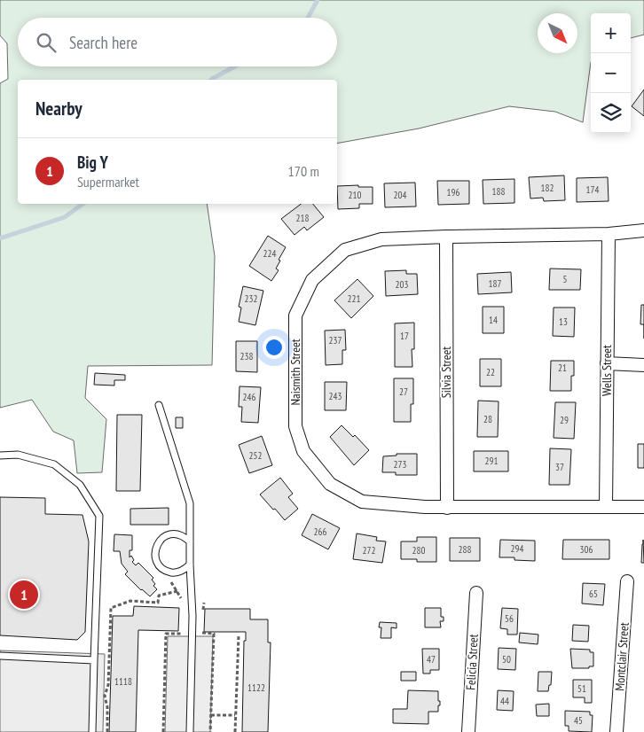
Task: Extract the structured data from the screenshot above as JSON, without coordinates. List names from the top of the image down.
{
  "streets": {
    "street": [
      "Wells Street",
      "Naismith Street",
      "Silvia Street",
      "Montclair Street",
      "Felicia Street"
    ]
  },
  "crossings": [
    ["Wells Street", "Naismith Street"],
    ["Naismith Street", "Silvia Street"]
  ],
  "house_numbers": [
    "182",
    "174",
    "188",
    "196",
    "210",
    "204",
    "218",
    "224",
    "5",
    "187",
    "203",
    "232",
    "221",
    "14",
    "13",
    "17",
    "237",
    "238",
    "21",
    "22",
    "27",
    "243",
    "246",
    "28",
    "29",
    "252",
    "291",
    "273",
    "37",
    "266",
    "294",
    "288",
    "306",
    "272",
    "280",
    "65",
    "56",
    "47",
    "50",
    "1118",
    "1122",
    "51",
    "44",
    "45"
  ],
  "north": "bottom right",
  "page": {
    "map_buttons": ["+", "−"],
    "search": "Search here",
    "heading": "Nearby",
    "list": [
      {
        "mark": "1",
        "name": "Big Y",
        "note": "Supermarket",
        "value": "170 m"
      }
    ],
    "pins": "1"
  }
}
